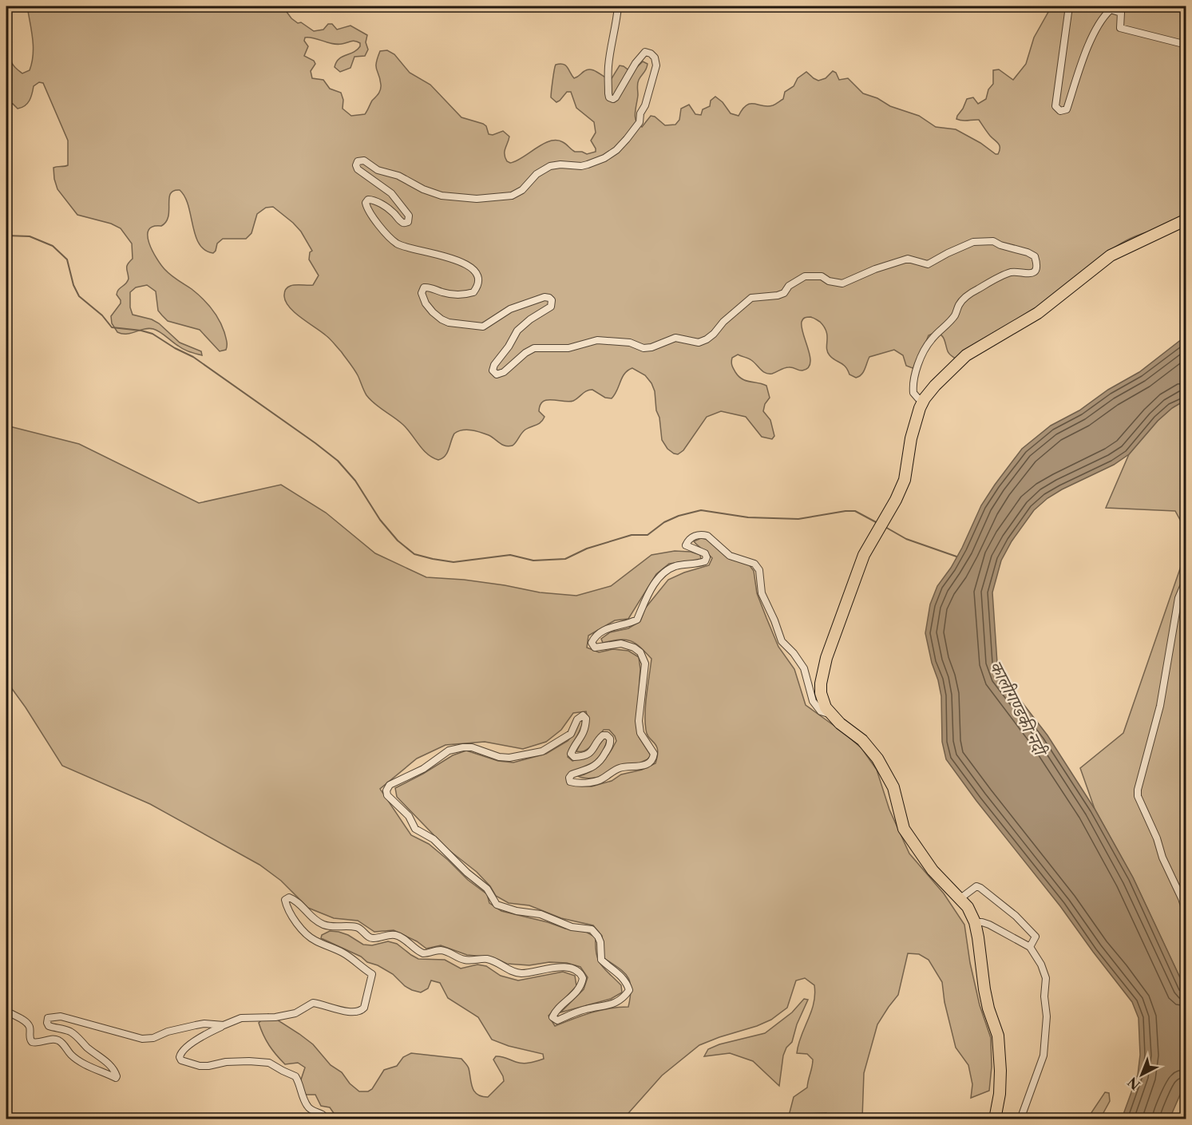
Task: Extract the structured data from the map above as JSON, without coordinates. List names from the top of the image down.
{
  "water": ["कालीगण्डकी नदी"],
  "north": "bottom left"
}
